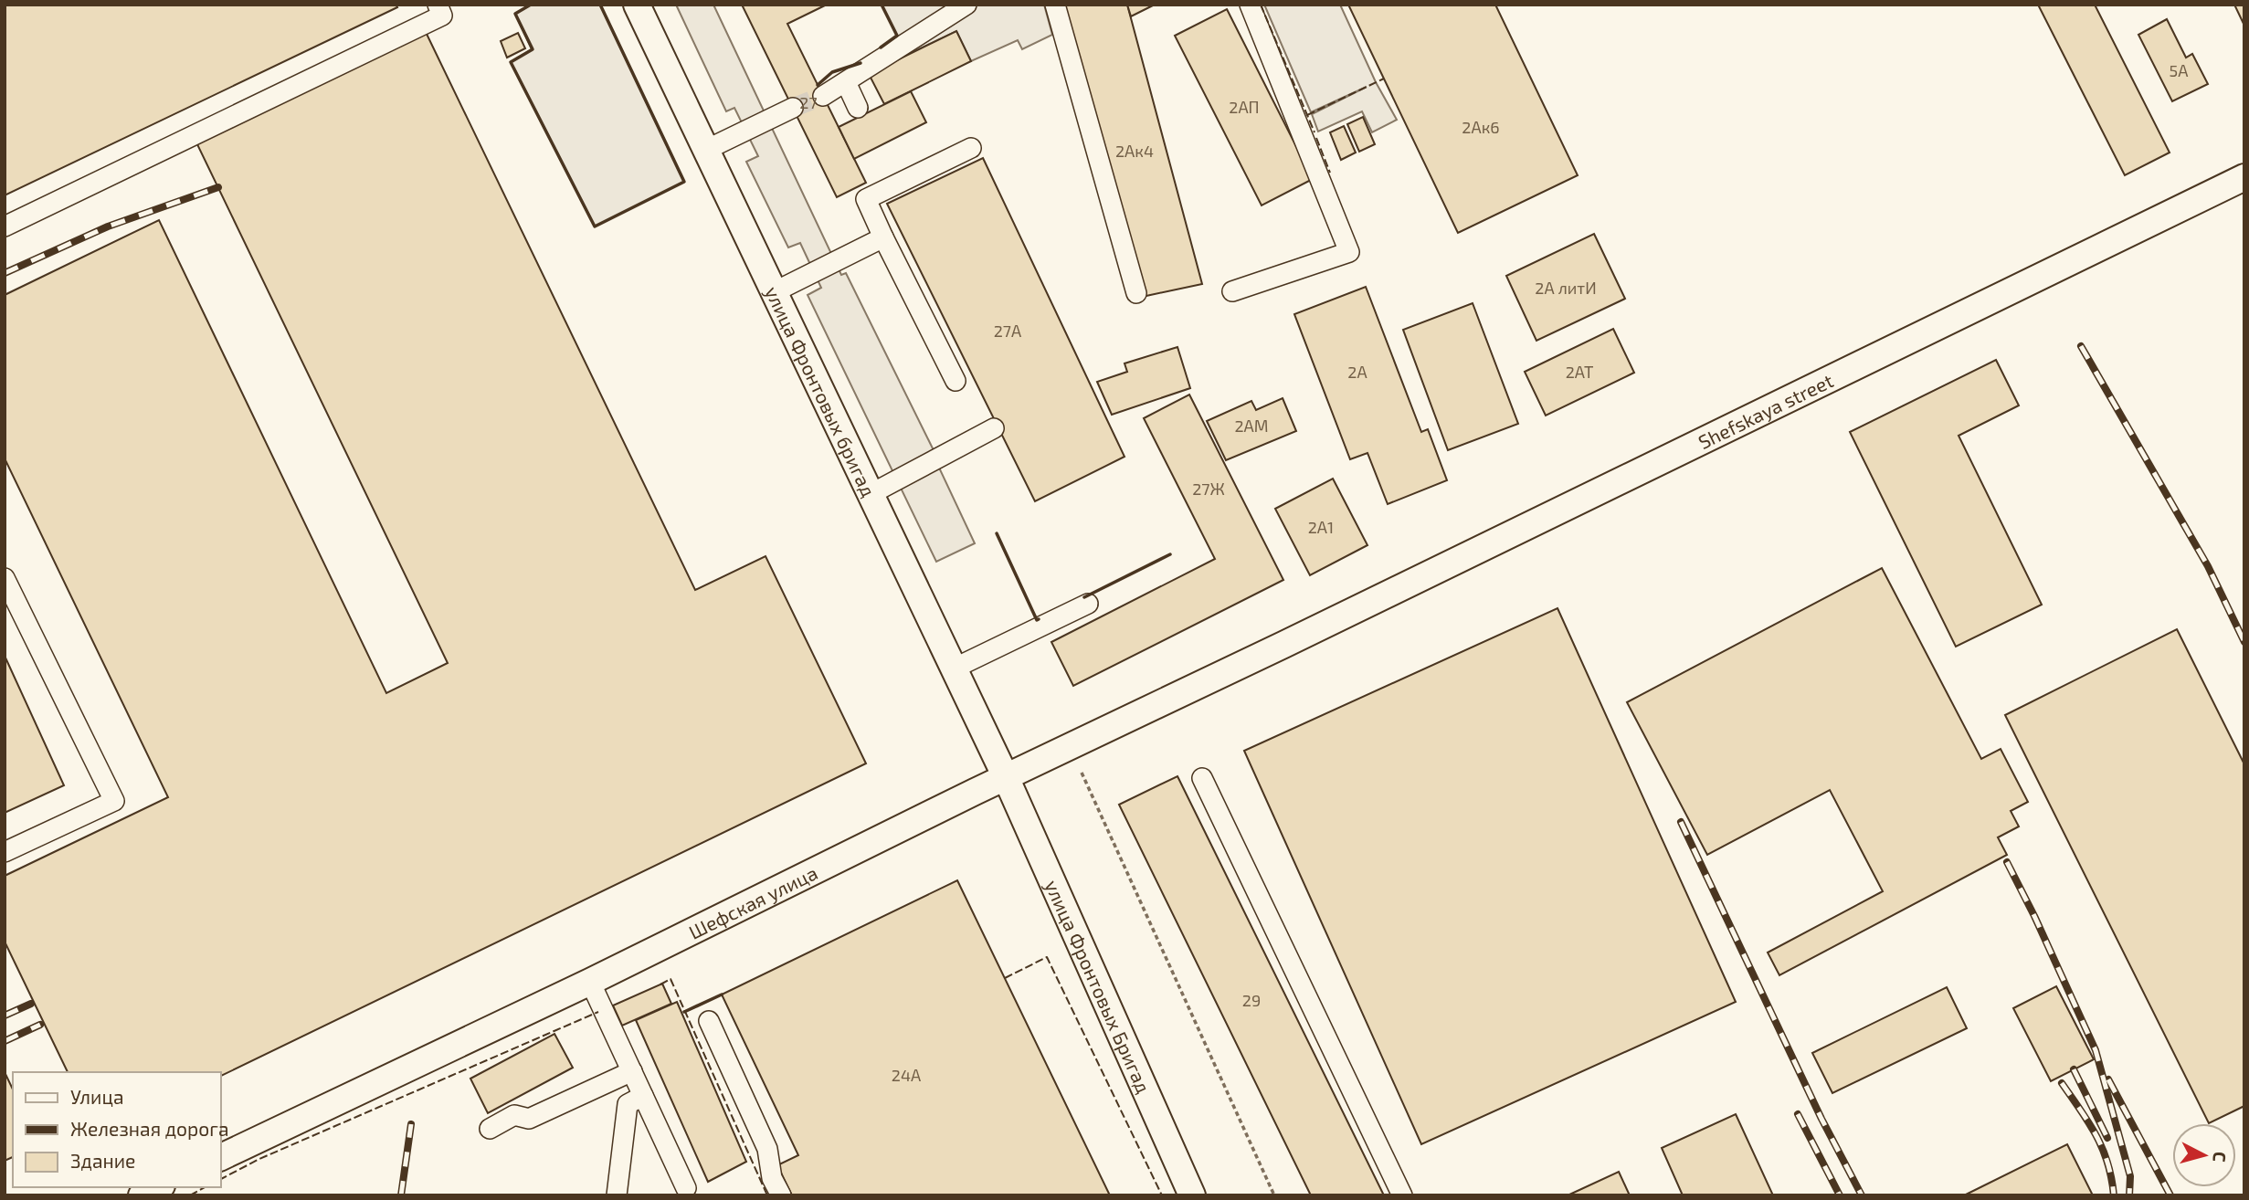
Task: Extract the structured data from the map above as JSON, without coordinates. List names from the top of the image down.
{
  "streets": {
    "main road": ["улица Фронтовых бригад", "Шефская улица", "улица Фронтовых Бригад"]
  },
  "crossings": [
    ["улица Фронтовых бригад", "Шефская улица"],
    ["улица Фронтовых бригад", "улица Фронтовых Бригад"],
    ["Шефская улица", "улица Фронтовых Бригад"]
  ],
  "house_numbers": [
    "5А",
    "27",
    "2АП",
    "2Ак6",
    "2Ак4",
    "2А литИ",
    "27А",
    "2А",
    "2АТ",
    "2АМ",
    "27Ж",
    "2А1",
    "29",
    "24А"
  ],
  "legend": ["Улица", "Железная дорога", "Здание"],
  "north": "right"
}
